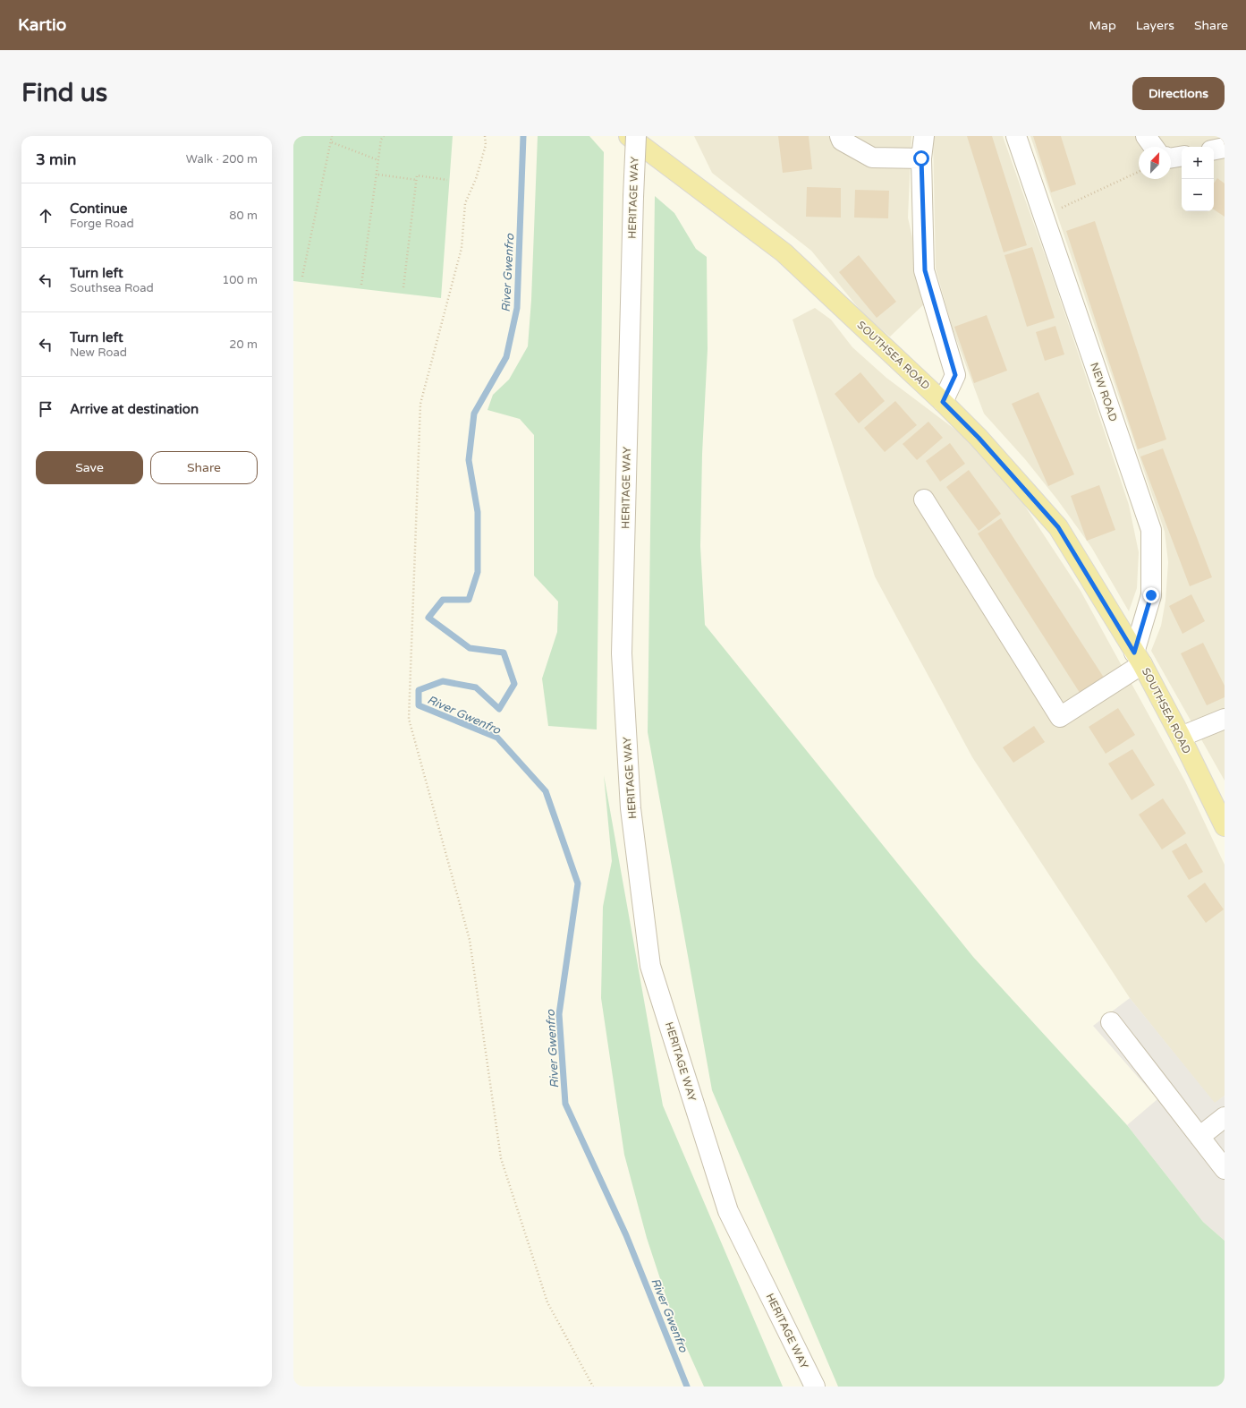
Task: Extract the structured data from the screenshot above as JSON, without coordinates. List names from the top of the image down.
{
  "streets": {
    "main road": ["SOUTHSEA ROAD"],
    "street": ["HERITAGE WAY", "NEW ROAD"]
  },
  "crossings": [
    ["SOUTHSEA ROAD", "NEW ROAD"]
  ],
  "water": ["River Gwenfro"],
  "north": "top right",
  "page": {
    "header": "Kartio",
    "nav": ["Map", "Layers", "Share"],
    "buttons": [
      "Directions",
      ["Save", "Share"]
    ],
    "title": "Find us",
    "heading": ["3 min", "Walk · 200 m"],
    "map_buttons": ["+", "−"],
    "list": [
      ["Continue", "Forge Road", "80 m"],
      ["Turn left", "Southsea Road", "100 m"],
      ["Turn left", "New Road", "20 m"],
      "Arrive at destination"
    ]
  }
}
